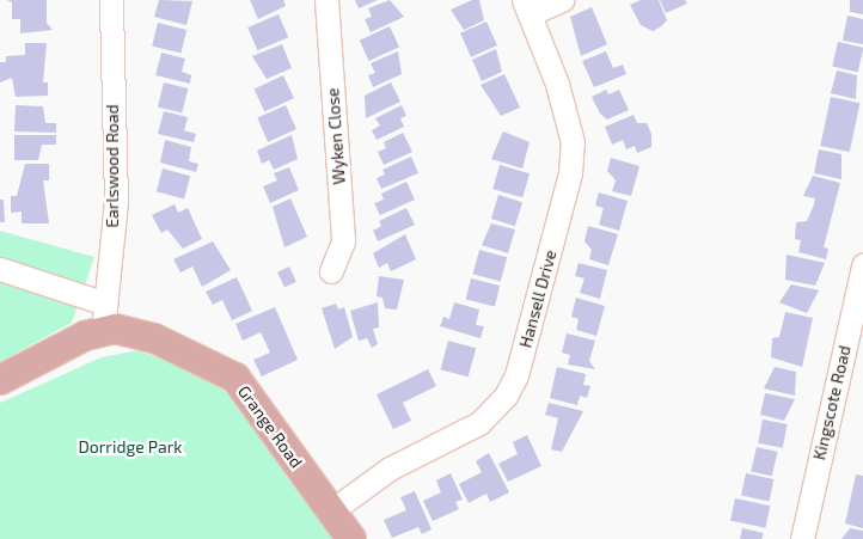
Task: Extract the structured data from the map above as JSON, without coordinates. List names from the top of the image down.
{
  "streets": {
    "main road": ["Grange Road"],
    "street": [
      "Wyken Close",
      "Earlswood Road",
      "Hansell Drive",
      "Kingscote Road"
    ]
  },
  "crossings": [
    ["Earlswood Road", "Grange Road"],
    ["Hansell Drive", "Grange Road"]
  ],
  "parks": ["Dorridge Park"]
}
